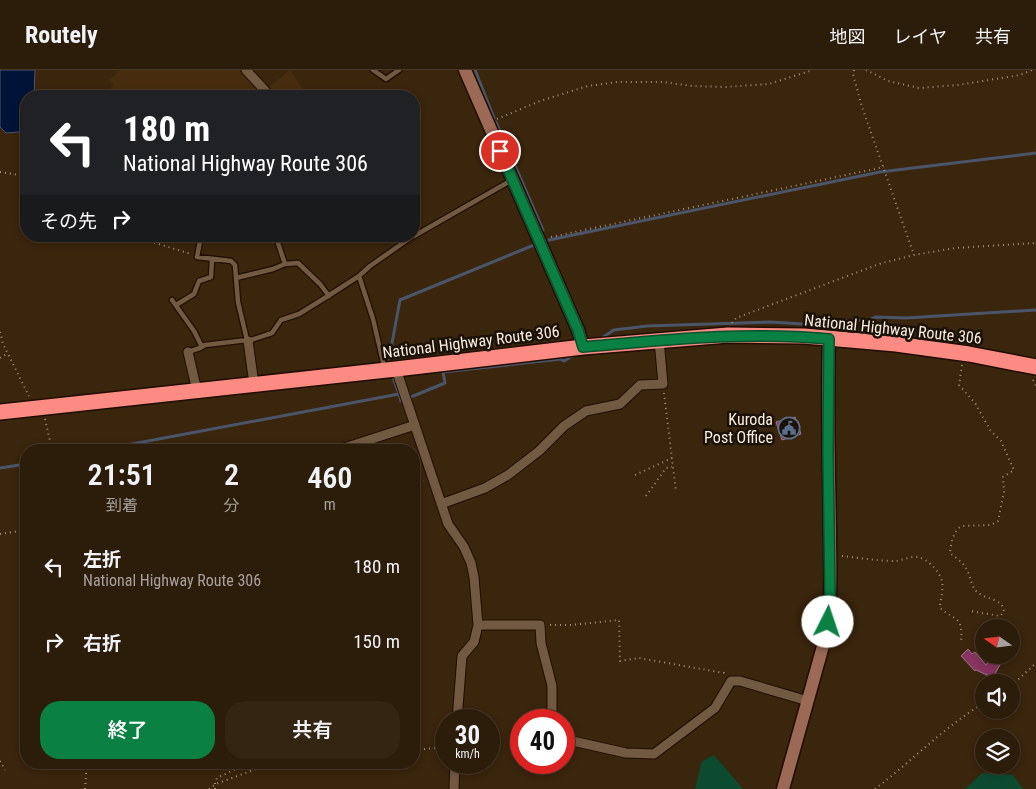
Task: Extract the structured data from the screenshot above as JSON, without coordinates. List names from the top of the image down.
{
  "streets": {
    "highway": ["National Highway Route 306"]
  },
  "places": {
    "public building": ["Kuroda Post Office"]
  },
  "north": "left",
  "page": {
    "header": "Routely",
    "nav": ["地図", "レイヤ", "共有"],
    "turn": ["180 m", "National Highway Route 306"],
    "then": "その先",
    "eta": [
      "21:51",
      "到着",
      "2",
      "分",
      "460",
      "m"
    ],
    "list": [
      {
        "name": "左折",
        "note": "National Highway Route 306",
        "value": "180 m"
      },
      {
        "name": "右折",
        "value": "150 m"
      }
    ],
    "buttons": ["終了", "共有"],
    "speed": "30 km/h",
    "limit": "40"
  }
}
